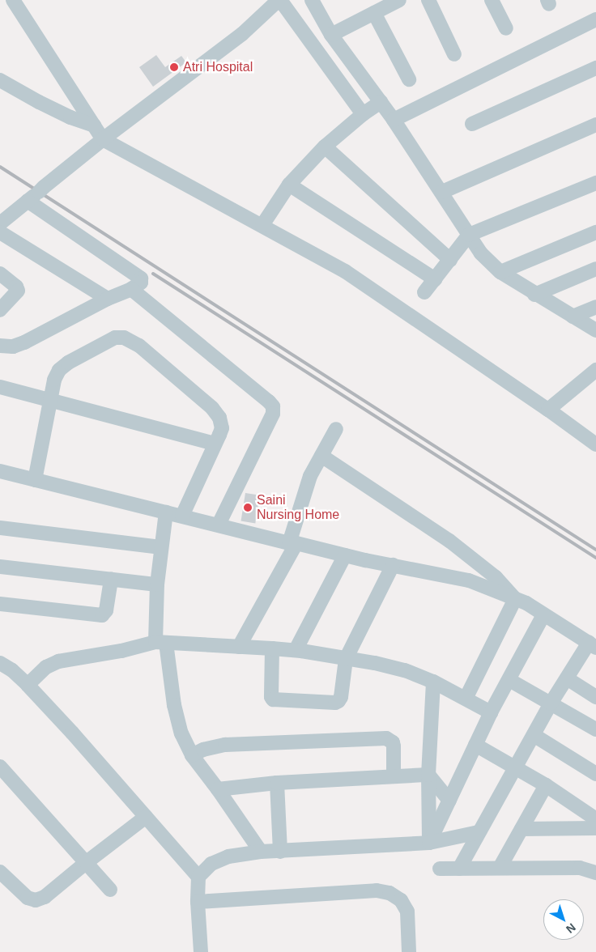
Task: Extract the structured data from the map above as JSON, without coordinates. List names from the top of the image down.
{
  "places": ["Atri Hospital", "Saini Nursing Home"],
  "north": "bottom right"
}
